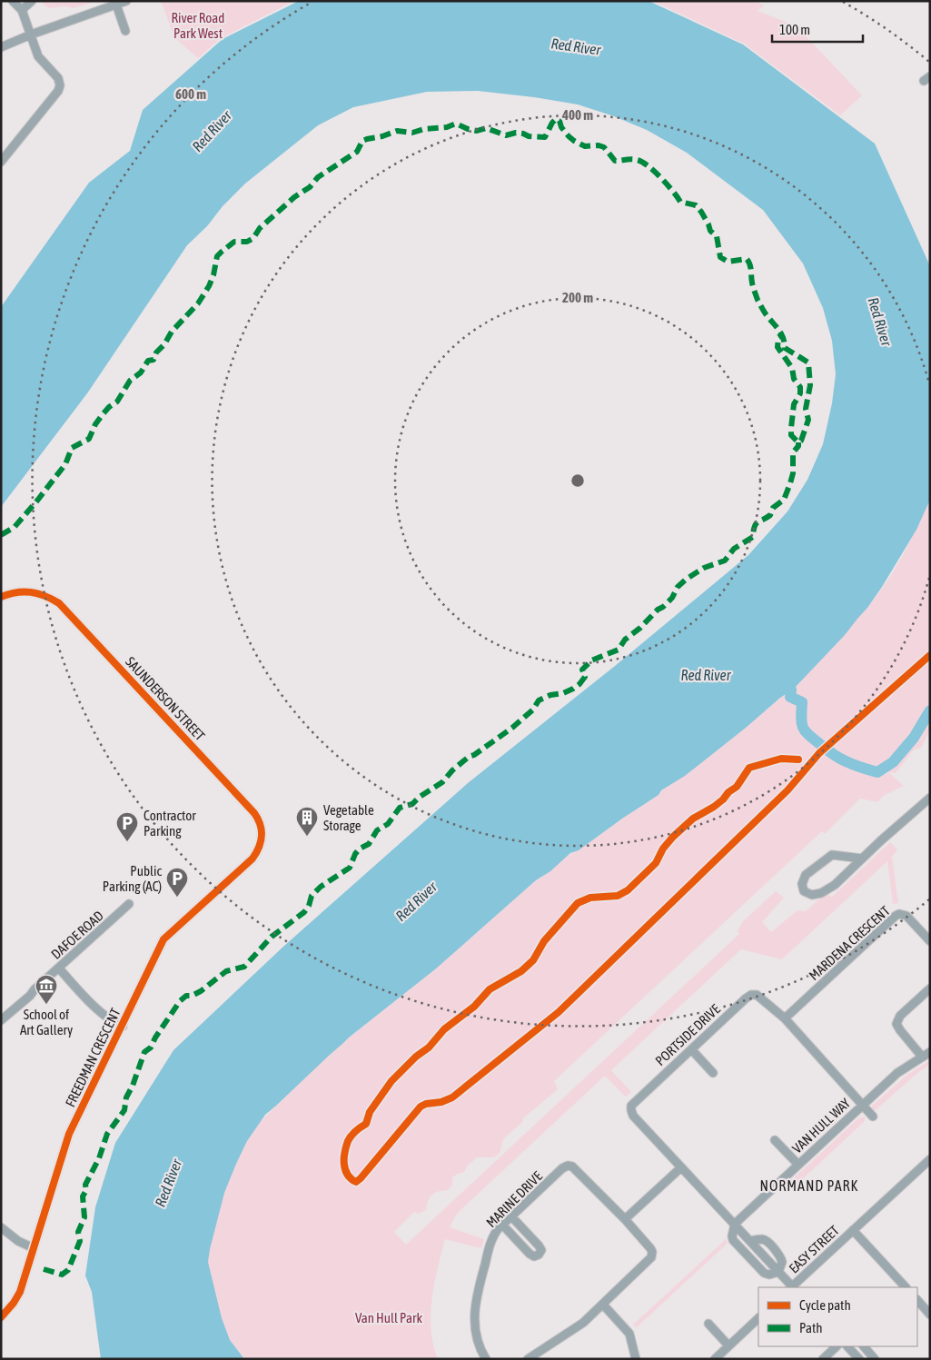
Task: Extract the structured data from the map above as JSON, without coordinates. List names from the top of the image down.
{
  "streets": {
    "street": [
      "SAUNDERSON STREET",
      "DAFOE ROAD",
      "MARDENA CRESCENT",
      "PORTSIDE DRIVE",
      "FREEDMAN CRESCENT",
      "VAN HULL WAY",
      "MARINE DRIVE",
      "EASY STREET"
    ]
  },
  "crossings": [
    ["SAUNDERSON STREET", "FREEDMAN CRESCENT"],
    ["MARDENA CRESCENT", "PORTSIDE DRIVE"],
    ["PORTSIDE DRIVE", "VAN HULL WAY"]
  ],
  "districts": ["NORMAND PARK"],
  "water": ["Red River"],
  "parks": ["River Road Park West", "Van Hull Park"],
  "places": {
    "building": ["Vegetable Storage"],
    "parking": ["Contractor Parking", "Public Parking (AC)"],
    "museum": ["School of Art Gallery"]
  },
  "legend": ["Cycle path", "Path"],
  "scale_bar": "100 m",
  "rings": ["600 m", "400 m", "200 m"]
}
